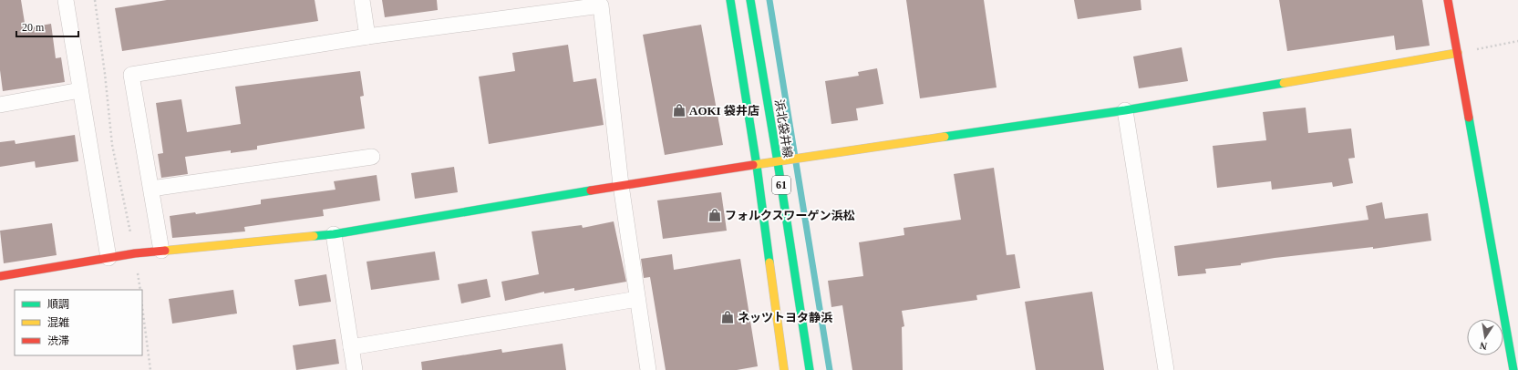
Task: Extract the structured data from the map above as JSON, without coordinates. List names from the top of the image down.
{
  "streets": {
    "street": ["浜北袋井線", "61"]
  },
  "places": {
    "shop": ["AOKI 袋井店", "フォルクスワーゲン浜松", "ネッツトヨタ静浜"]
  },
  "legend": ["順調", "混雑", "渋滞"],
  "scale_bar": "20 m",
  "north": "bottom"
}
